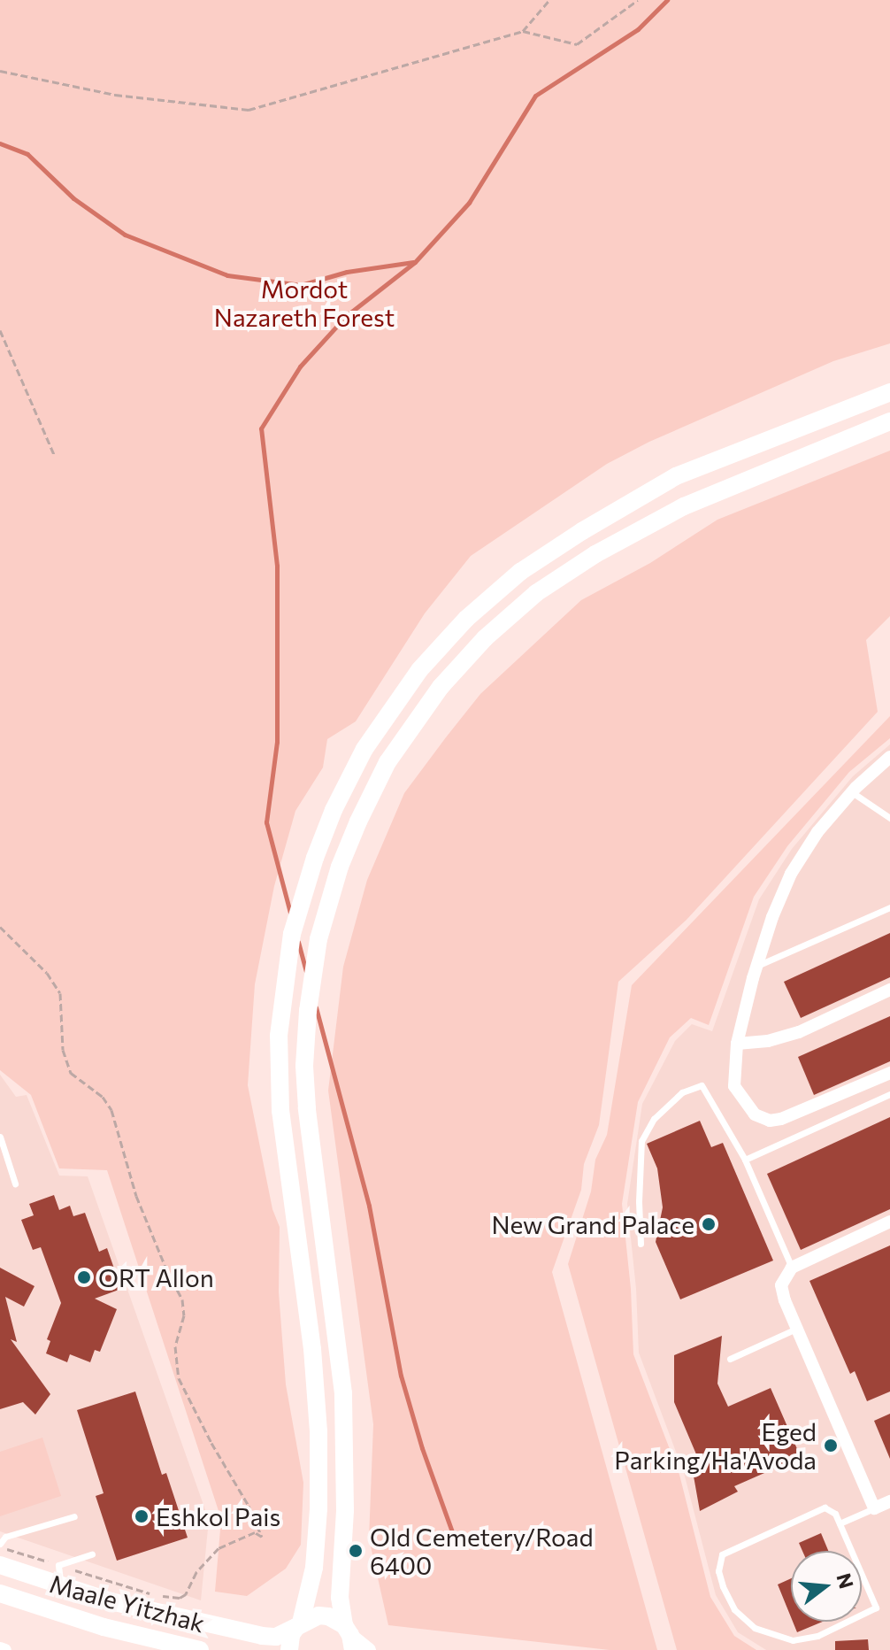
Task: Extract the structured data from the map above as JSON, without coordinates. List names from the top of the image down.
{
  "streets": {
    "main road": ["Maale Yitzhak"]
  },
  "parks": ["Mordot Nazareth Forest"],
  "places": [
    "New Grand Palace",
    "ORT Allon",
    "Eged Parking/Ha'Avoda",
    "Eshkol Pais",
    "Old Cemetery/Road 6400"
  ],
  "north": "right"
}
